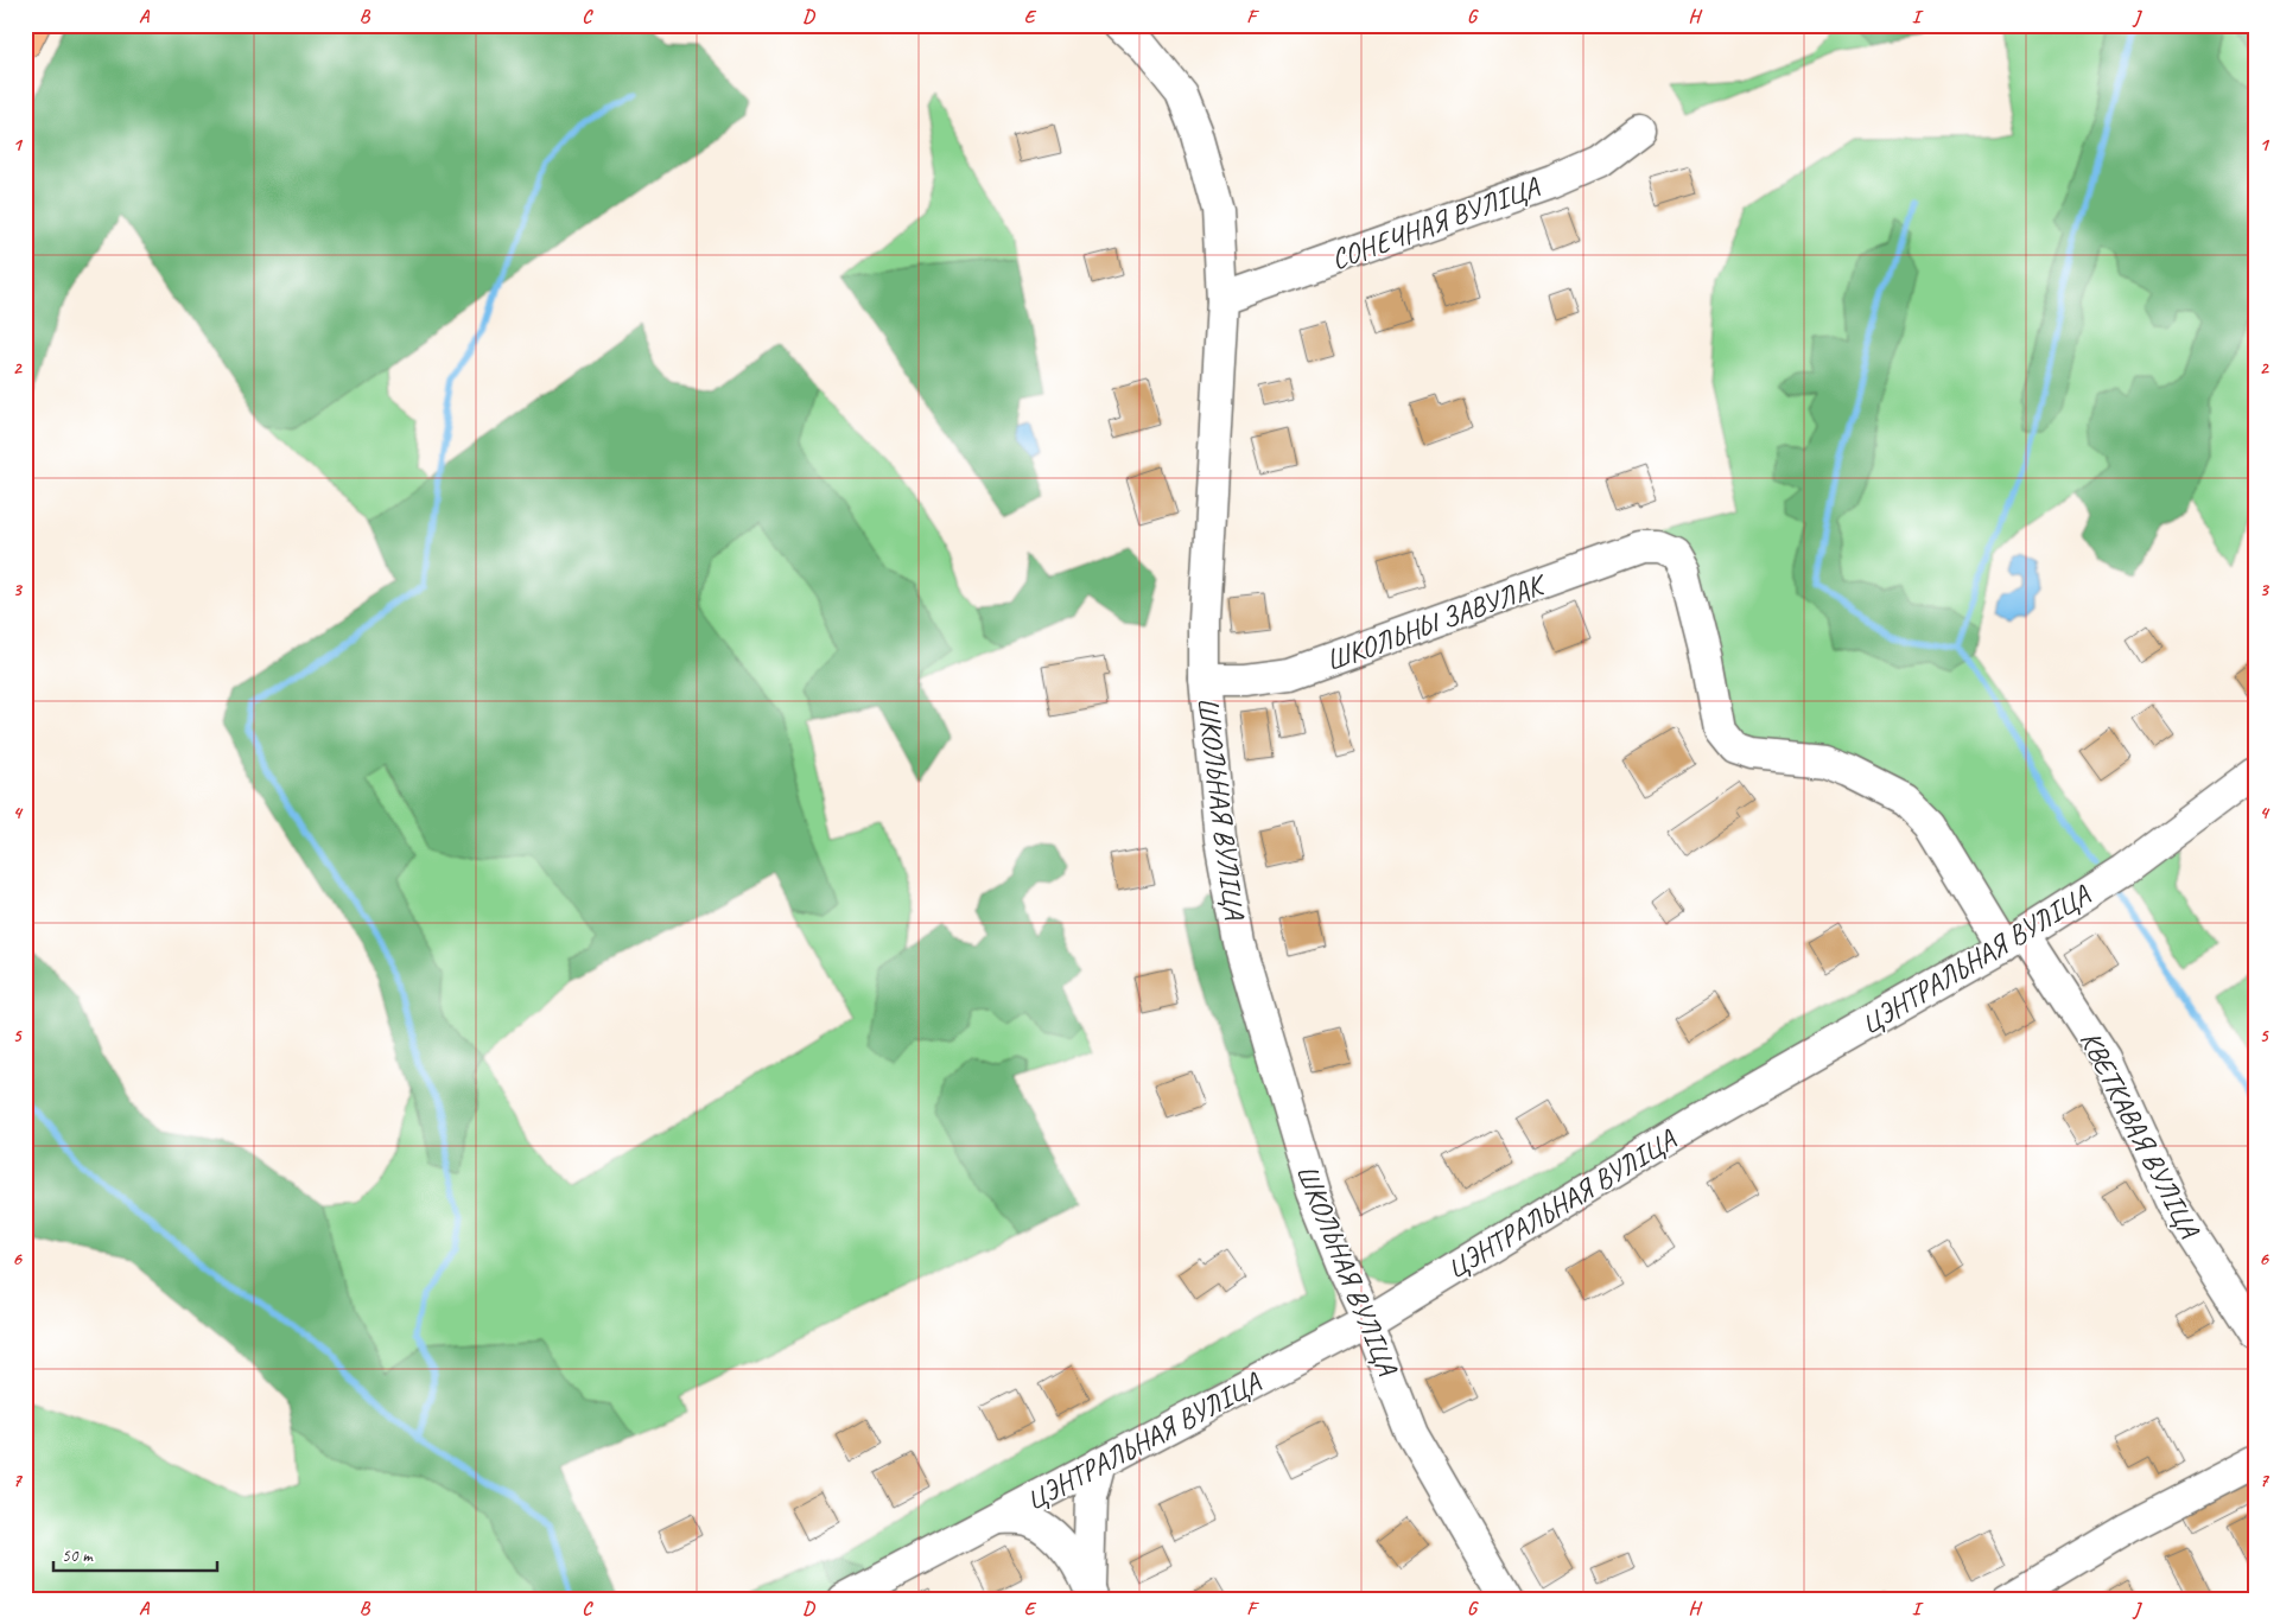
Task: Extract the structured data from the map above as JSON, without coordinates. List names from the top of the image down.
{
  "streets": {
    "street": [
      "СОНЕЧНАЯ ВУЛІЦА",
      "ШКОЛЬНЫ ЗАВУЛАК",
      "ШКОЛЬНАЯ ВУЛІЦА",
      "ЦЭНТРАЛЬНАЯ ВУЛІЦА",
      "КВЕТКАВАЯ ВУЛІЦА"
    ]
  },
  "crossings": [
    ["СОНЕЧНАЯ ВУЛІЦА", "ШКОЛЬНАЯ ВУЛІЦА"],
    ["ШКОЛЬНЫ ЗАВУЛАК", "ШКОЛЬНАЯ ВУЛІЦА"],
    ["ШКОЛЬНЫ ЗАВУЛАК", "КВЕТКАВАЯ ВУЛІЦА"],
    ["ШКОЛЬНАЯ ВУЛІЦА", "ЦЭНТРАЛЬНАЯ ВУЛІЦА"],
    ["ЦЭНТРАЛЬНАЯ ВУЛІЦА", "КВЕТКАВАЯ ВУЛІЦА"]
  ],
  "scale_bar": "50 m",
  "grid": {
    "columns": [
      "A",
      "B",
      "C",
      "D",
      "E",
      "F",
      "G",
      "H",
      "I",
      "J"
    ],
    "rows": [
      "1",
      "2",
      "3",
      "4",
      "5",
      "6",
      "7"
    ]
  }
}
